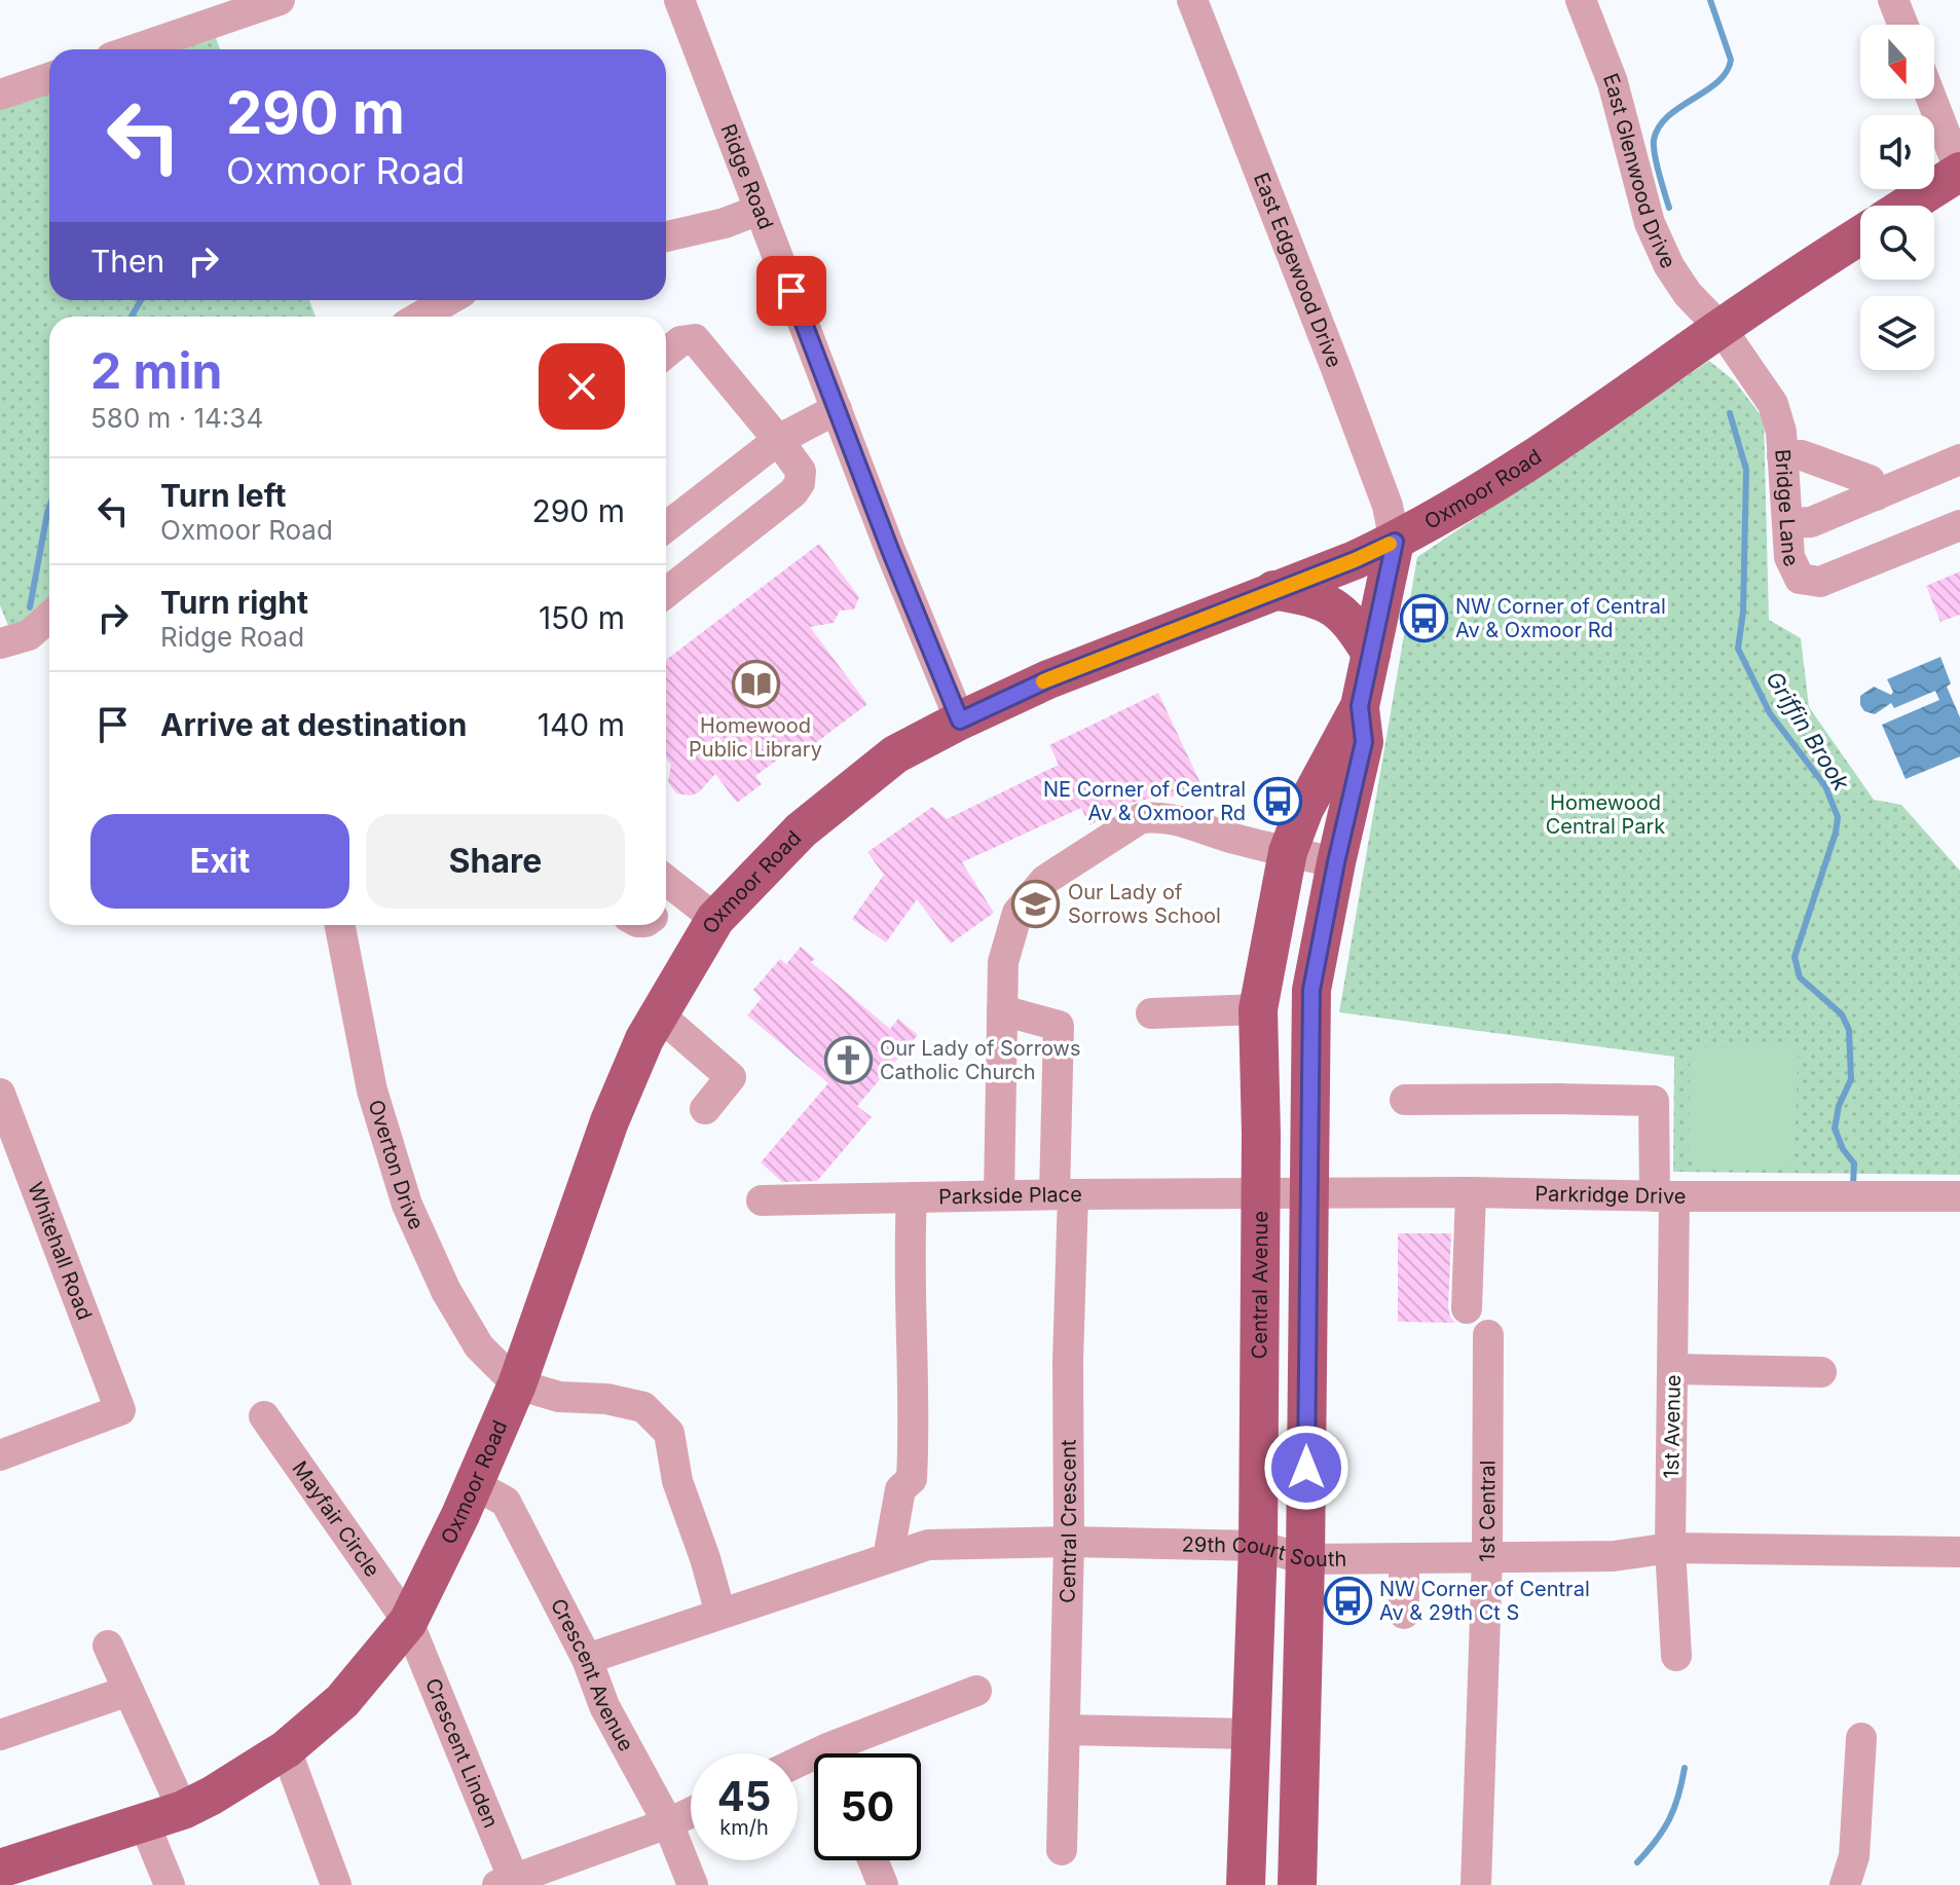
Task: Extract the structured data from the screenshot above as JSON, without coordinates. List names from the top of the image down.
{
  "streets": {
    "main road": ["Oxmoor Road", "Central Avenue"],
    "street": [
      "East Glenwood Drive",
      "Ridge Road",
      "East Edgewood Drive",
      "Bridge Lane",
      "Overton Drive",
      "Parkside Place",
      "Parkridge Drive",
      "Whitehall Road",
      "1st Avenue",
      "1st Central",
      "Mayfair Circle",
      "Central Crescent",
      "29th Court South",
      "Crescent Avenue",
      "Crescent Linden"
    ]
  },
  "crossings": [
    ["East Glenwood Drive", "Oxmoor Road"],
    ["East Glenwood Drive", "Bridge Lane"],
    ["Ridge Road", "Oxmoor Road"],
    ["East Edgewood Drive", "Oxmoor Road"],
    ["East Edgewood Drive", "Central Avenue"],
    ["Oxmoor Road", "Bridge Lane"],
    ["Oxmoor Road", "Overton Drive"],
    ["Oxmoor Road", "Central Avenue"],
    ["Oxmoor Road", "Mayfair Circle"],
    ["Oxmoor Road", "Crescent Avenue"],
    ["Oxmoor Road", "Crescent Linden"],
    ["Parkside Place", "Parkridge Drive"],
    ["Parkside Place", "Central Avenue"],
    ["Parkside Place", "Central Crescent"],
    ["Parkridge Drive", "Central Avenue"],
    ["Parkridge Drive", "1st Avenue"],
    ["Central Avenue", "29th Court South"],
    ["1st Avenue", "29th Court South"],
    ["1st Central", "29th Court South"],
    ["Mayfair Circle", "Crescent Linden"],
    ["Central Crescent", "29th Court South"],
    ["29th Court South", "Crescent Avenue"]
  ],
  "water": ["Griffin Brook"],
  "parks": ["Homewood Central Park"],
  "places": {
    "bus stop": ["NW Corner of Central Av & Oxmoor Rd", "NE Corner of Central Av & Oxmoor Rd", "NW Corner of Central Av & 29th Ct S"],
    "library": ["Homewood Public Library"],
    "school or university": ["Our Lady of Sorrows School"],
    "church": ["Our Lady of Sorrows Catholic Church"]
  },
  "north": "bottom",
  "page": {
    "turn": ["290 m", "Oxmoor Road"],
    "then": "Then",
    "heading": ["2 min", "580 m · 14:34"],
    "list": [
      {
        "name": "Turn left",
        "note": "Oxmoor Road",
        "value": "290 m"
      },
      {
        "name": "Turn right",
        "note": "Ridge Road",
        "value": "150 m"
      },
      {
        "name": "Arrive at destination",
        "value": "140 m"
      }
    ],
    "buttons": ["Exit", "Share"],
    "speed": "45 km/h",
    "limit": "50"
  }
}
